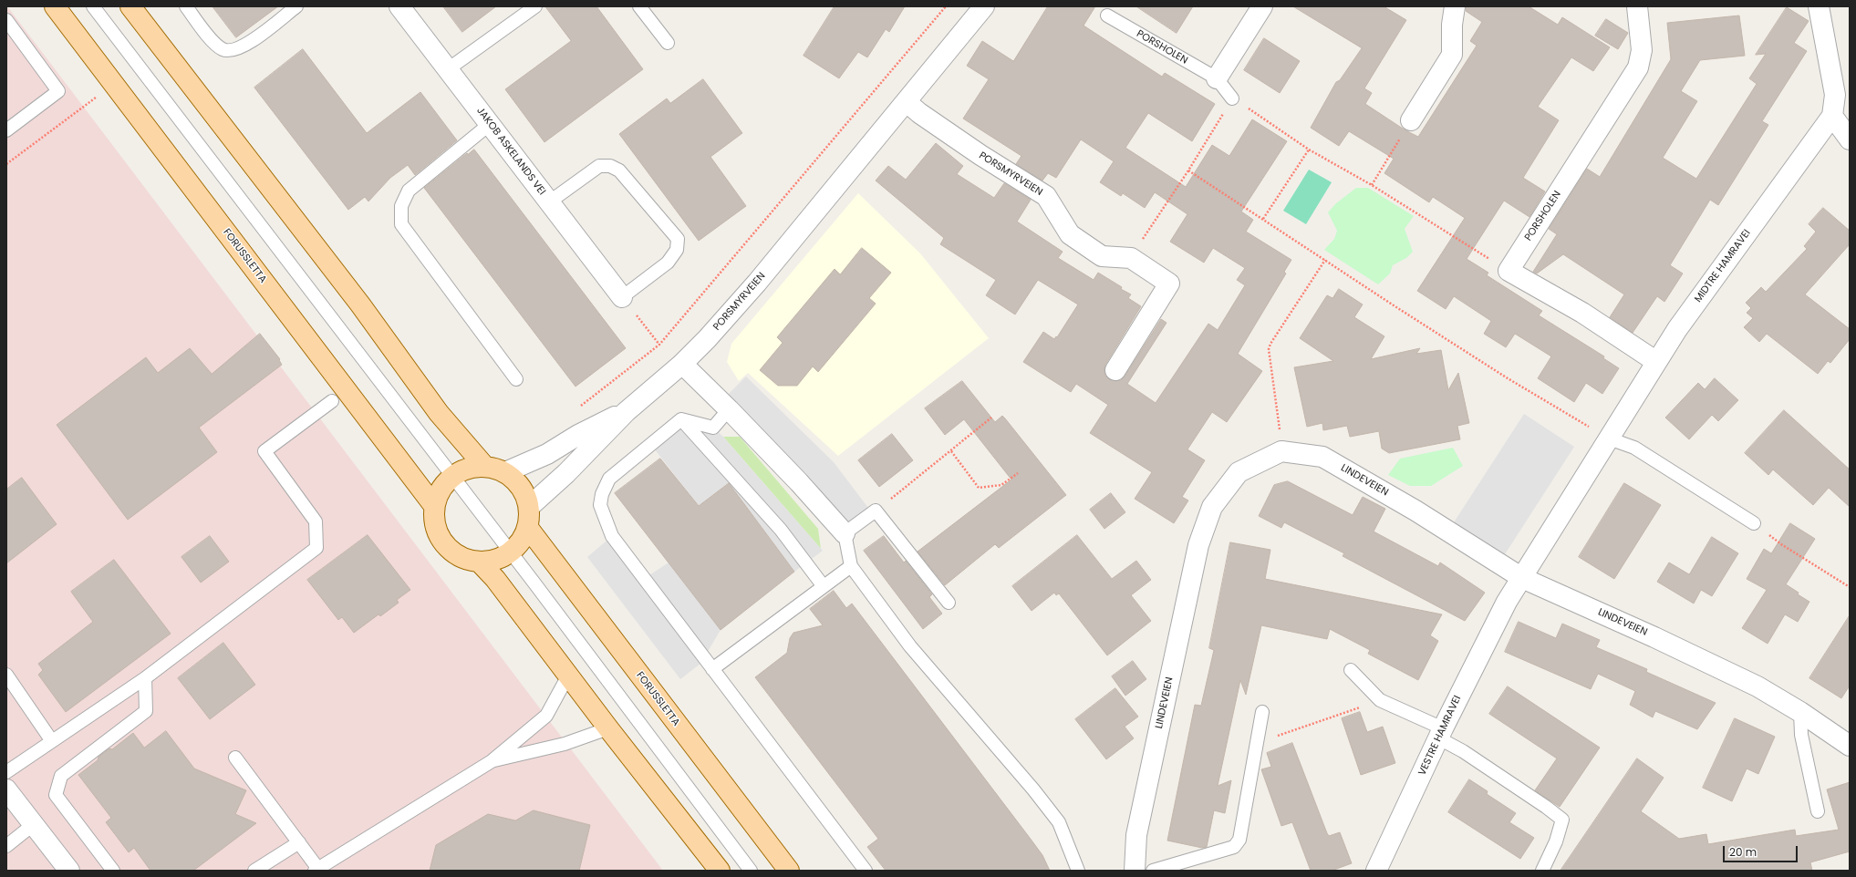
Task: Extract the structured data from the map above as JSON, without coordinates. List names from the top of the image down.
{
  "streets": {
    "main road": ["FORUSSLETTA"],
    "street": [
      "PORSHOLEN",
      "JAKOB ASKELANDS VEI",
      "PORSMYRVEIEN",
      "MIDTRE HAMRAVEI",
      "LINDEVEIEN",
      "VESTRE HAMRAVEI"
    ]
  },
  "crossings": [
    ["MIDTRE HAMRAVEI", "LINDEVEIEN"],
    ["MIDTRE HAMRAVEI", "VESTRE HAMRAVEI"],
    ["LINDEVEIEN", "VESTRE HAMRAVEI"]
  ],
  "scale_bar": "20 m"
}
